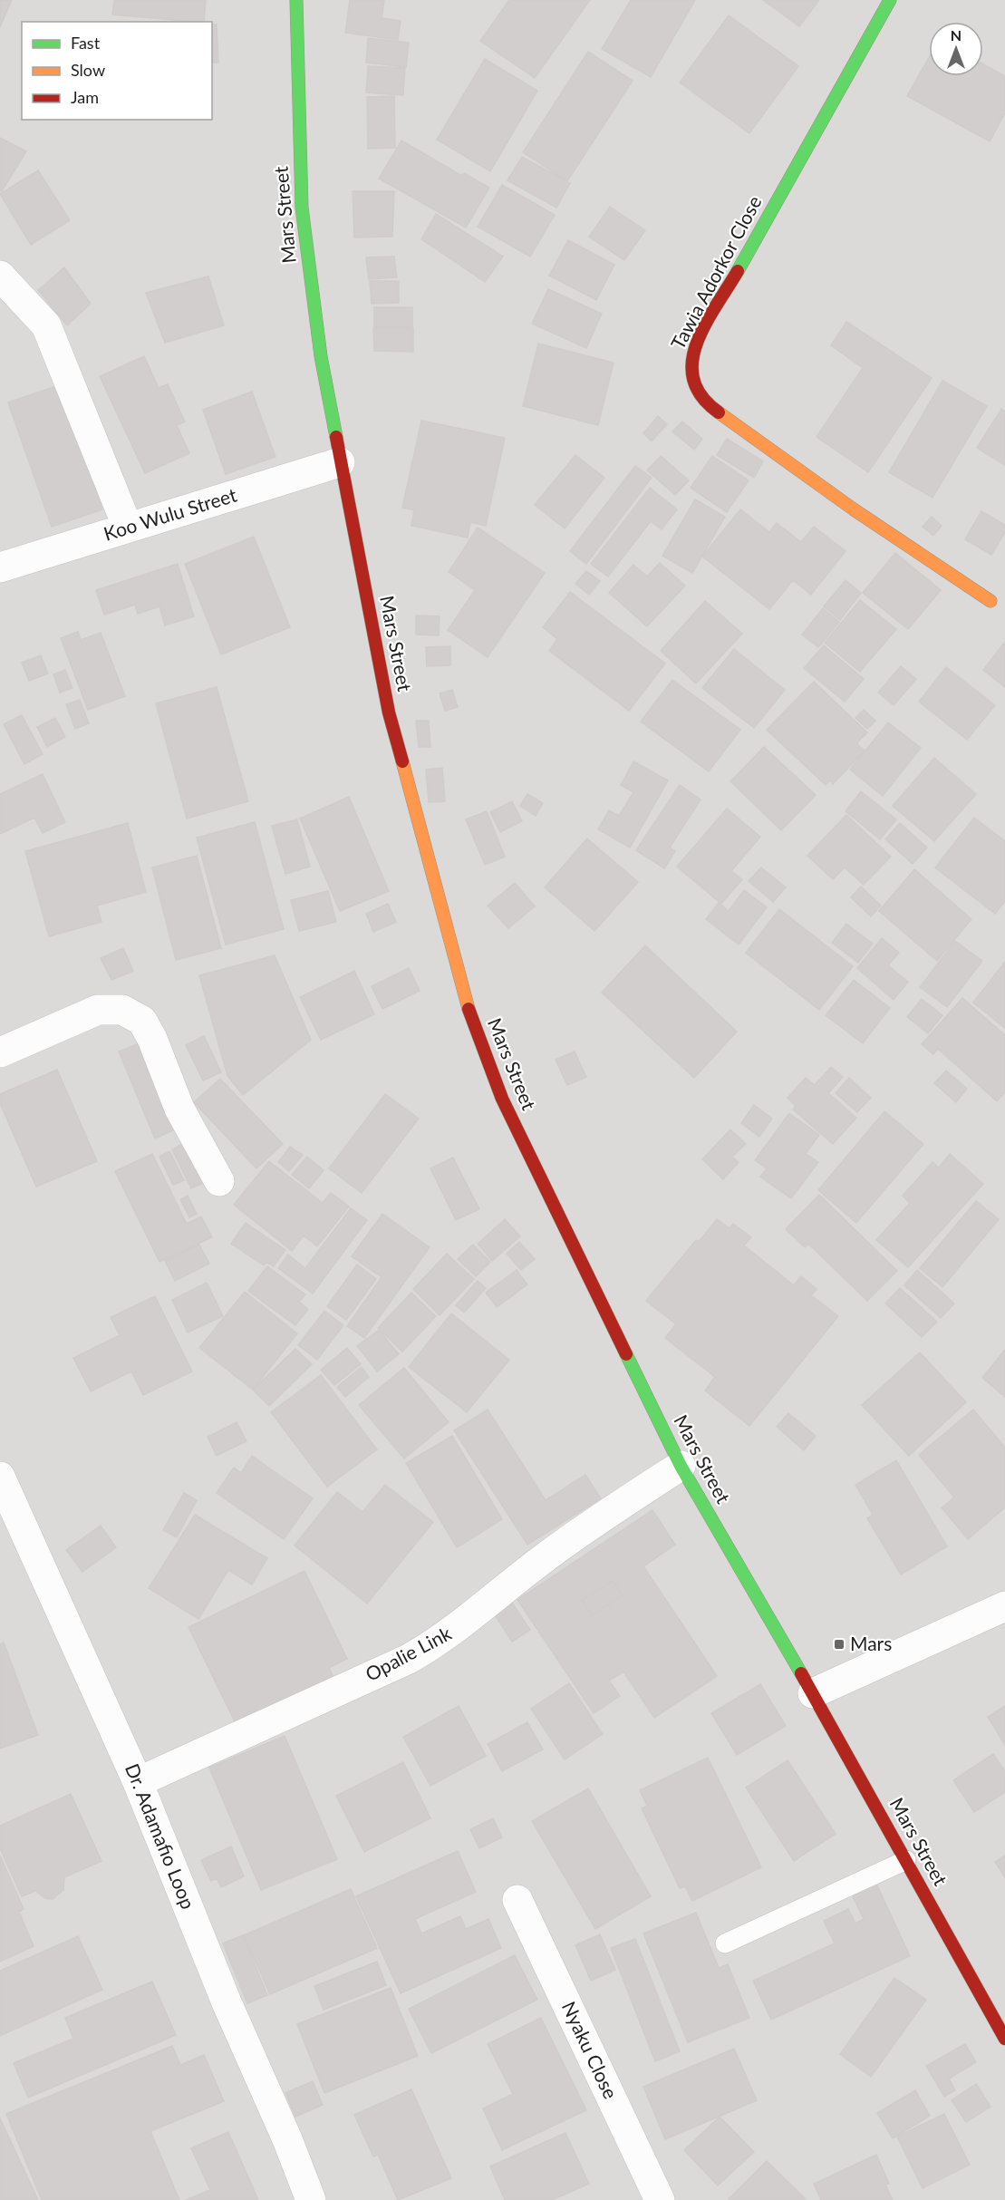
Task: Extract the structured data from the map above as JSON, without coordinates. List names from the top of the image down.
{
  "streets": {
    "street": [
      "Mars Street",
      "Tawia Adorkor Close",
      "Koo Wulu Street",
      "Opalie Link",
      "Dr. Adamafio Loop",
      "Nyaku Close"
    ]
  },
  "crossings": [
    ["Mars Street", "Koo Wulu Street"],
    ["Mars Street", "Opalie Link"],
    ["Opalie Link", "Dr. Adamafio Loop"]
  ],
  "places": {
    "transit": ["Mars"]
  },
  "legend": ["Fast", "Slow", "Jam"],
  "north": "top"
}
